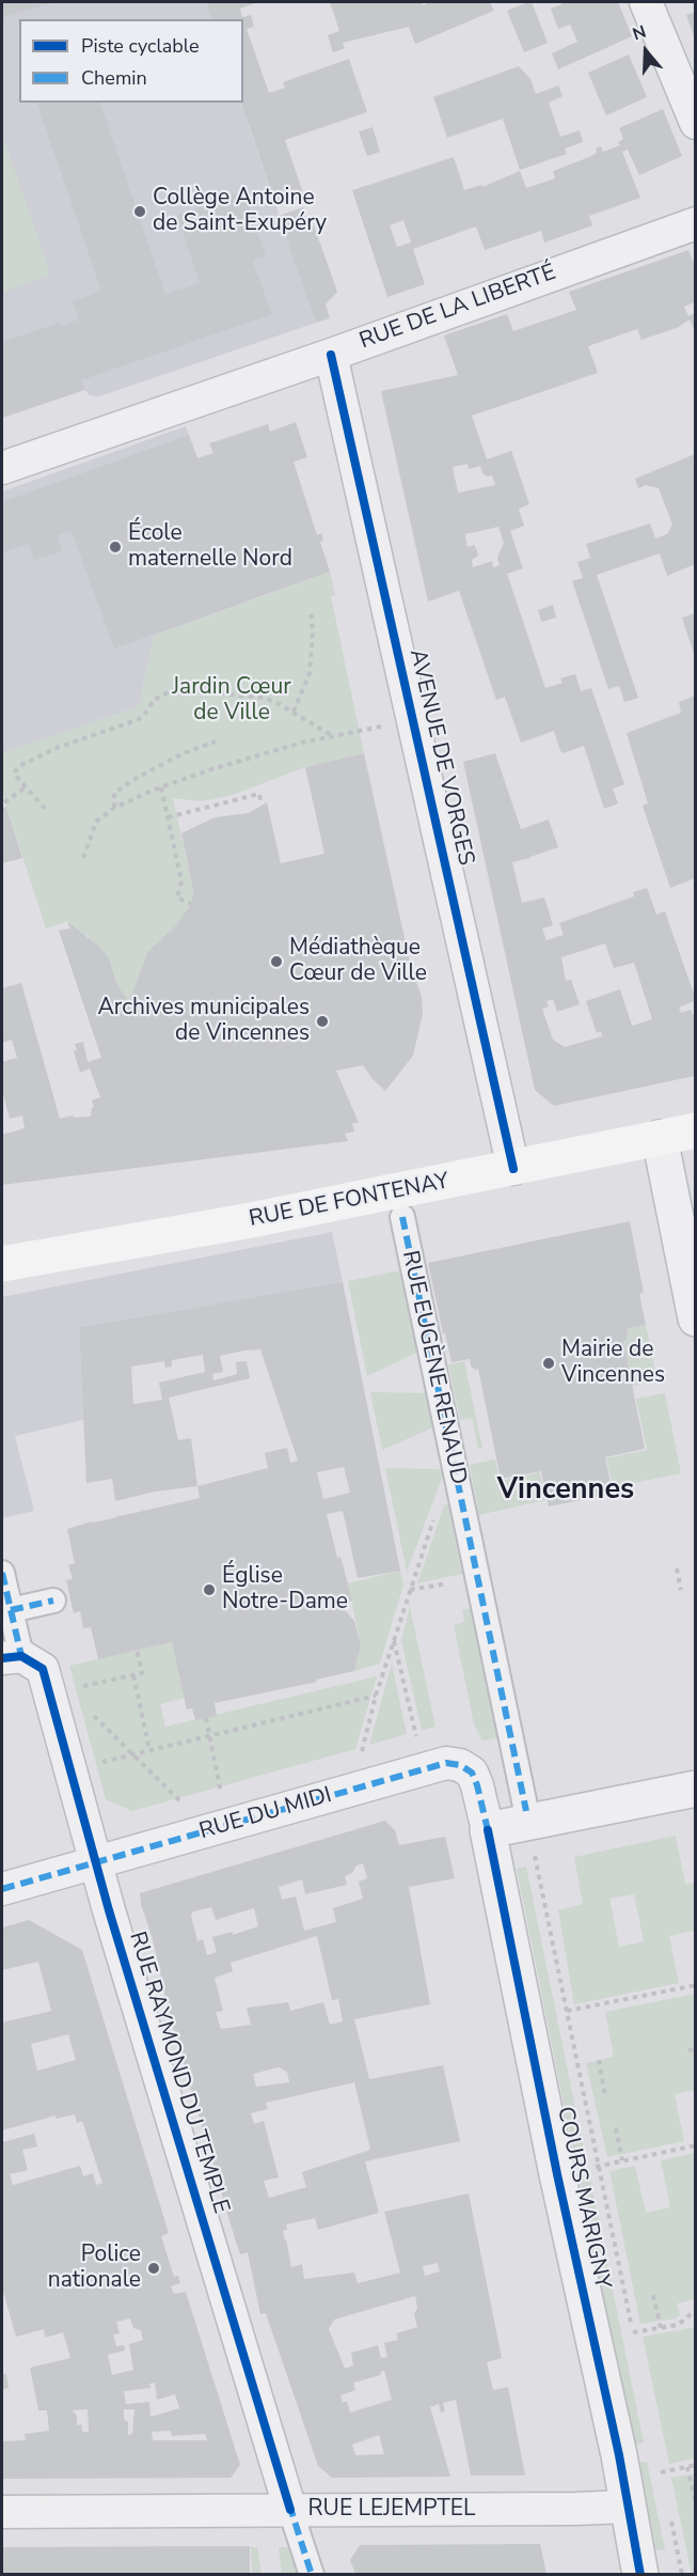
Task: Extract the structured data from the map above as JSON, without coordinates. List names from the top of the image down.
{
  "streets": {
    "main road": ["RUE DE FONTENAY"],
    "street": [
      "RUE DE LA LIBERTÉ",
      "AVENUE DE VORGES",
      "RUE EUGÈNE RENAUD",
      "RUE DU MIDI",
      "RUE RAYMOND DU TEMPLE",
      "COURS MARIGNY",
      "RUE LEJEMPTEL"
    ]
  },
  "crossings": [
    ["RUE DE LA LIBERTÉ", "AVENUE DE VORGES"],
    ["AVENUE DE VORGES", "RUE DE FONTENAY"],
    ["RUE DU MIDI", "RUE RAYMOND DU TEMPLE"],
    ["RUE DU MIDI", "COURS MARIGNY"],
    ["RUE RAYMOND DU TEMPLE", "RUE LEJEMPTEL"],
    ["COURS MARIGNY", "RUE LEJEMPTEL"]
  ],
  "districts": ["Vincennes"],
  "parks": ["Jardin Cœur de Ville"],
  "places": [
    "Collège Antoine de Saint-Exupéry",
    "École maternelle Nord",
    "Médiathèque Cœur de Ville",
    "Archives municipales de Vincennes",
    "Mairie de Vincennes",
    "Église Notre-Dame",
    "Police nationale"
  ],
  "legend": ["Piste cyclable", "Chemin"],
  "north": "top"
}
